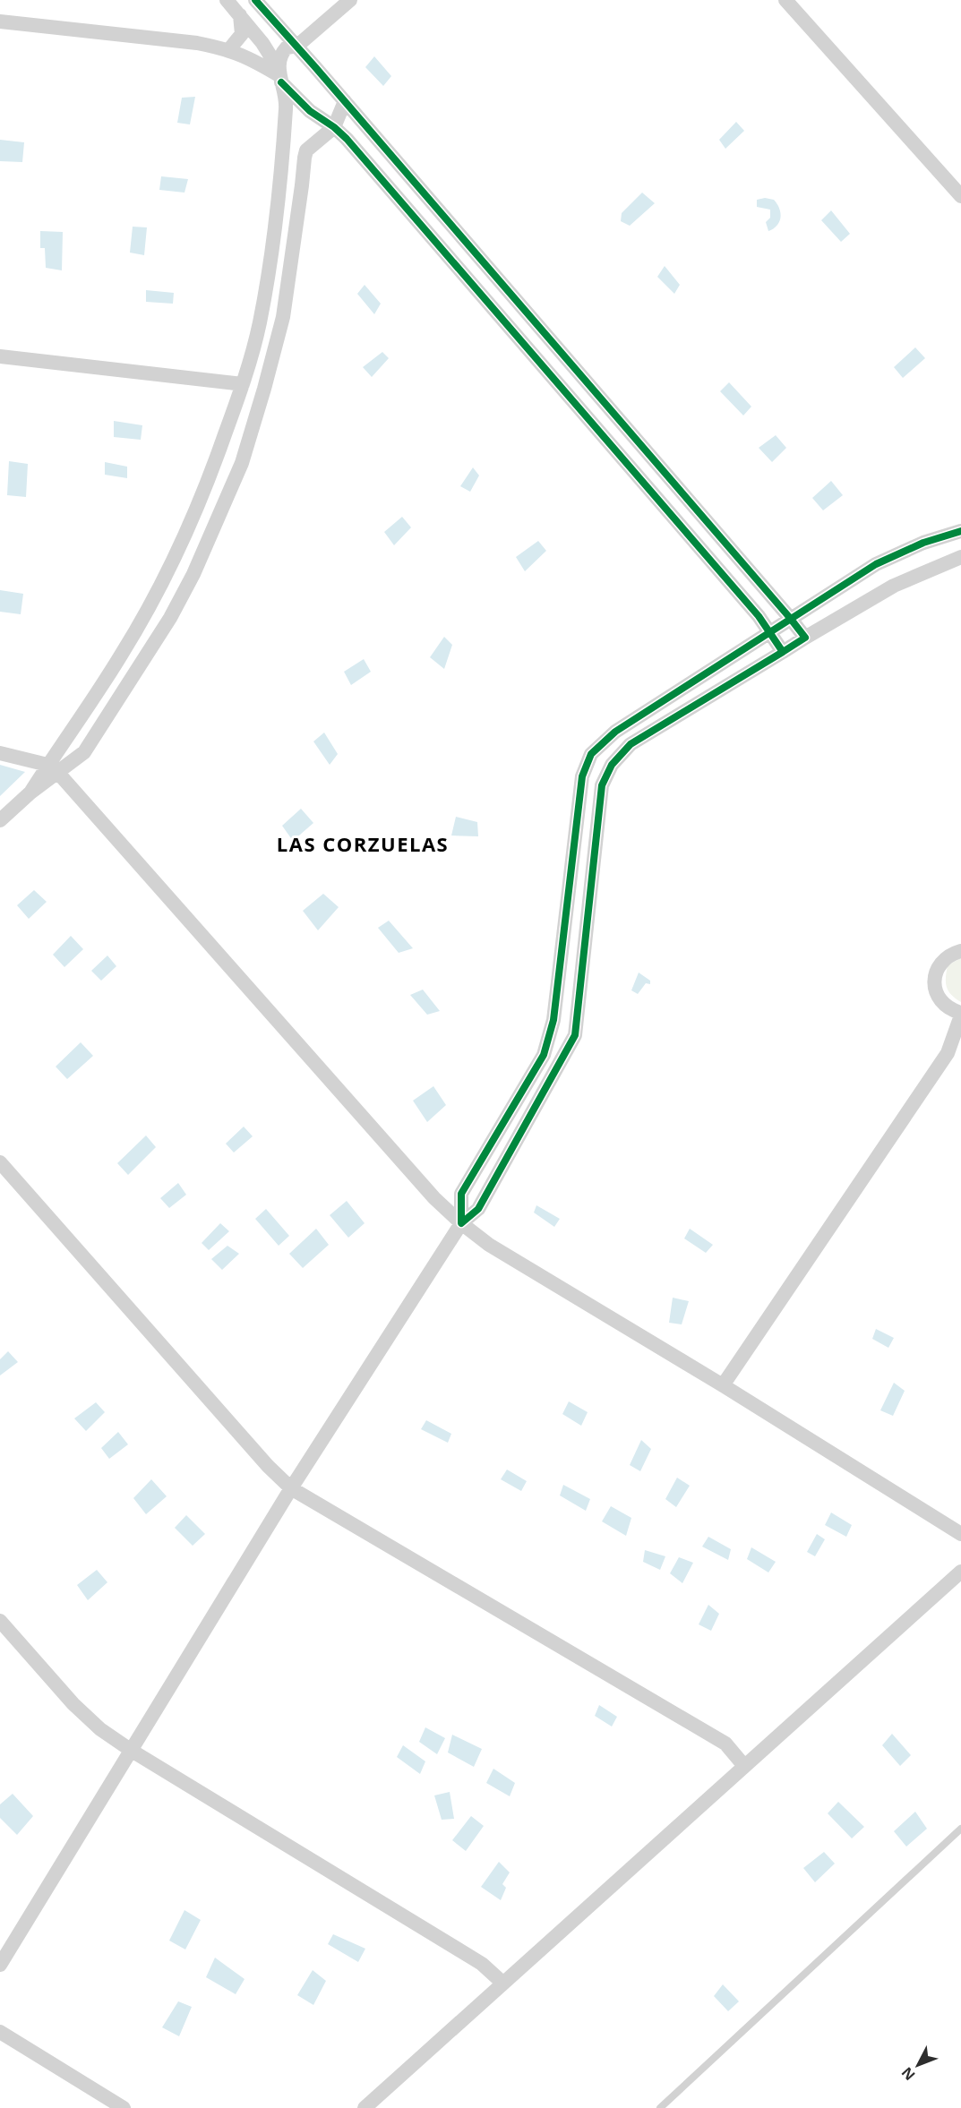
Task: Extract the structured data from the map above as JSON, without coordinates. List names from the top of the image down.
{
  "districts": ["LAS CORZUELAS"],
  "north": "bottom left"
}
